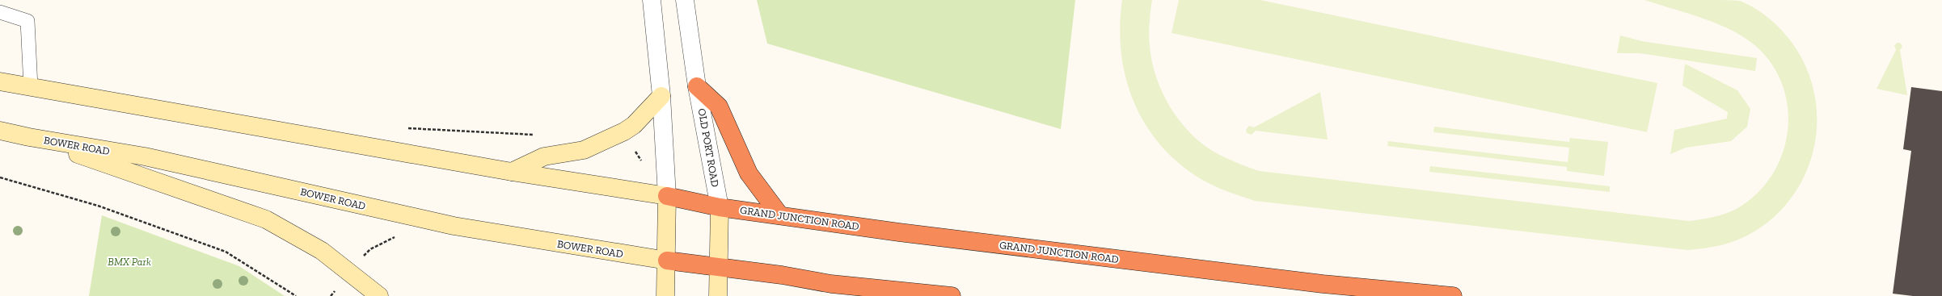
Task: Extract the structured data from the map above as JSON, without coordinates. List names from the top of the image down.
{
  "streets": {
    "highway": ["GRAND JUNCTION ROAD"],
    "main road": ["BOWER ROAD", "OLD PORT ROAD"]
  },
  "crossings": [
    ["OLD PORT ROAD", "GRAND JUNCTION ROAD"]
  ],
  "parks": ["BMX Park"]
}
